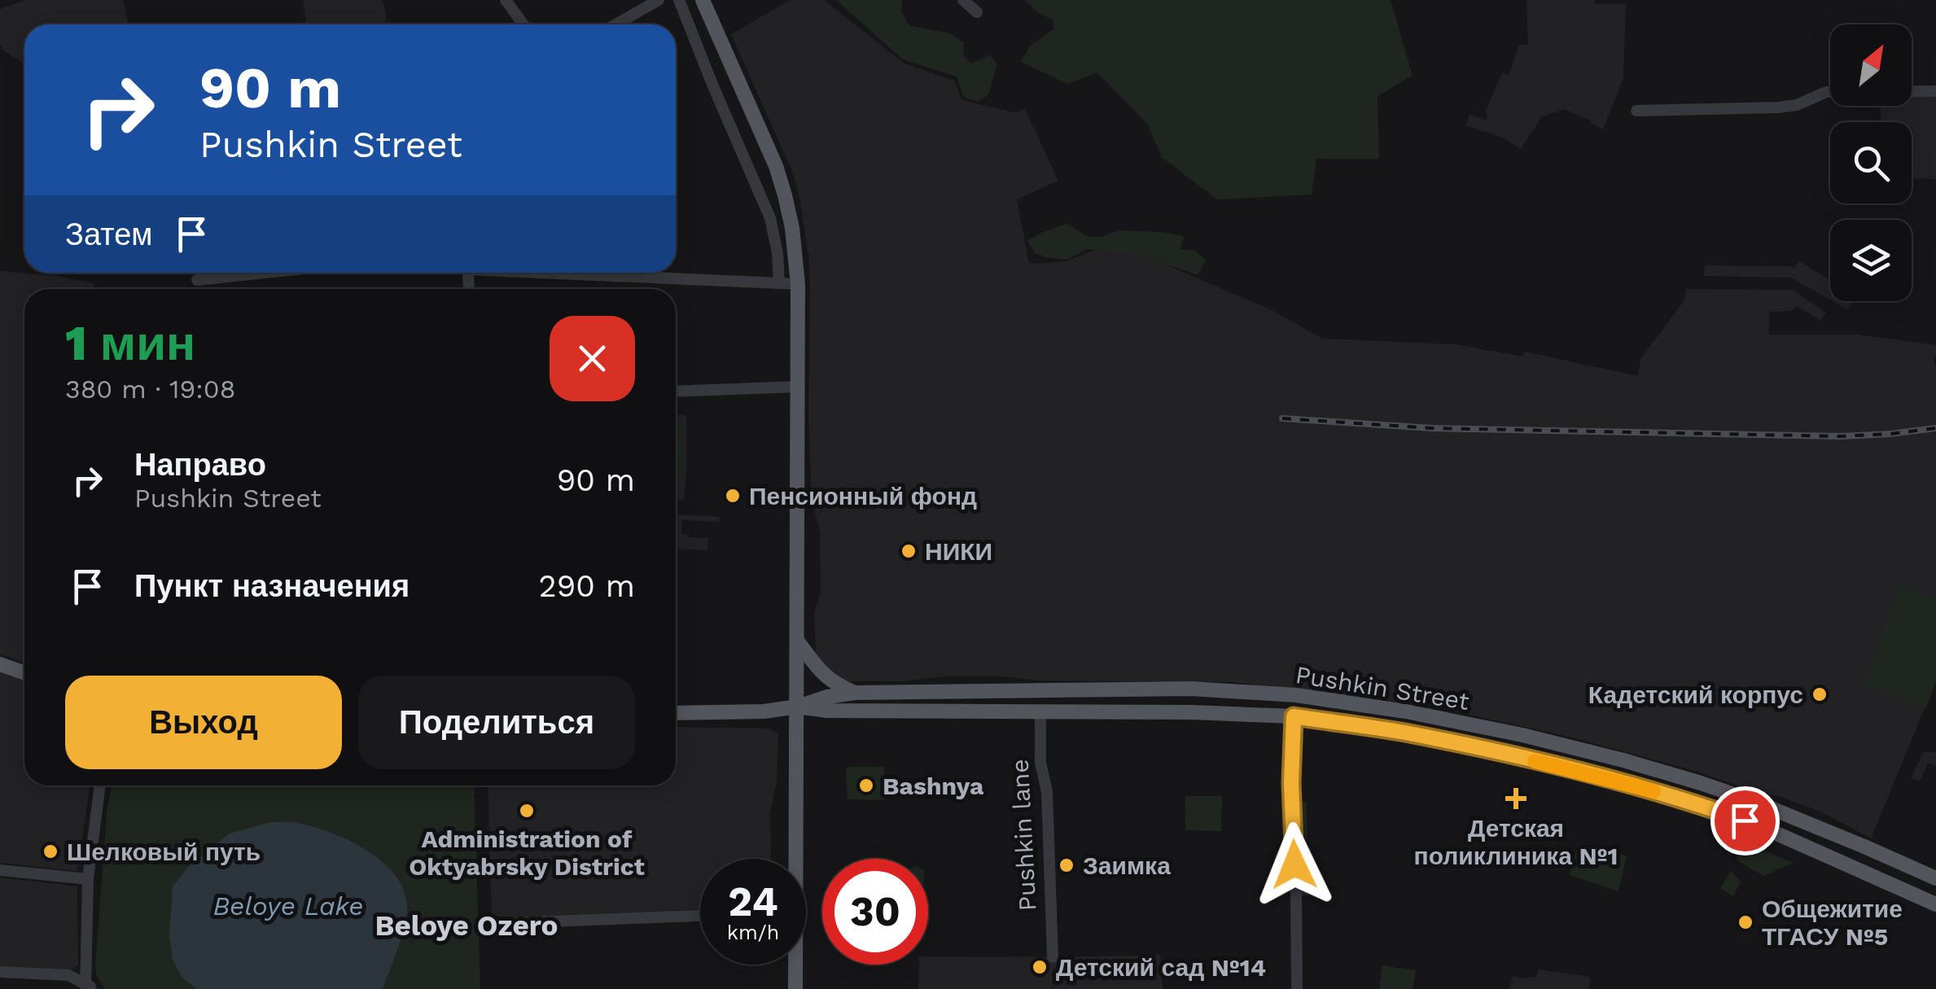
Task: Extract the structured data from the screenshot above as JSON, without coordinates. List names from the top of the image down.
{
  "streets": {
    "main road": ["Pushkin Street"],
    "street": ["Pushkin lane"]
  },
  "crossings": [
    ["Pushkin Street", "Pushkin lane"]
  ],
  "districts": ["Beloye Ozero"],
  "water": ["Beloye Lake"],
  "places": {
    "other": [
      "Пенсионный фонд",
      "НИКИ",
      "Кадетский корпус",
      "Bashnya",
      "Administration of Oktyabrsky District",
      "Шелковый путь",
      "Заимка",
      "Общежитие ТГАСУ №5",
      "Детский сад №14"
    ],
    "health": ["Детская поликлиника №1"]
  },
  "north": "top right",
  "page": {
    "turn": ["90 m", "Pushkin Street"],
    "then": "Затем",
    "heading": ["1 мин", "380 m · 19:08"],
    "list": [
      {
        "name": "Направо",
        "note": "Pushkin Street",
        "value": "90 m"
      },
      {
        "name": "Пункт назначения",
        "value": "290 m"
      }
    ],
    "buttons": ["Выход", "Поделиться"],
    "speed": "24 km/h",
    "limit": "30"
  }
}
